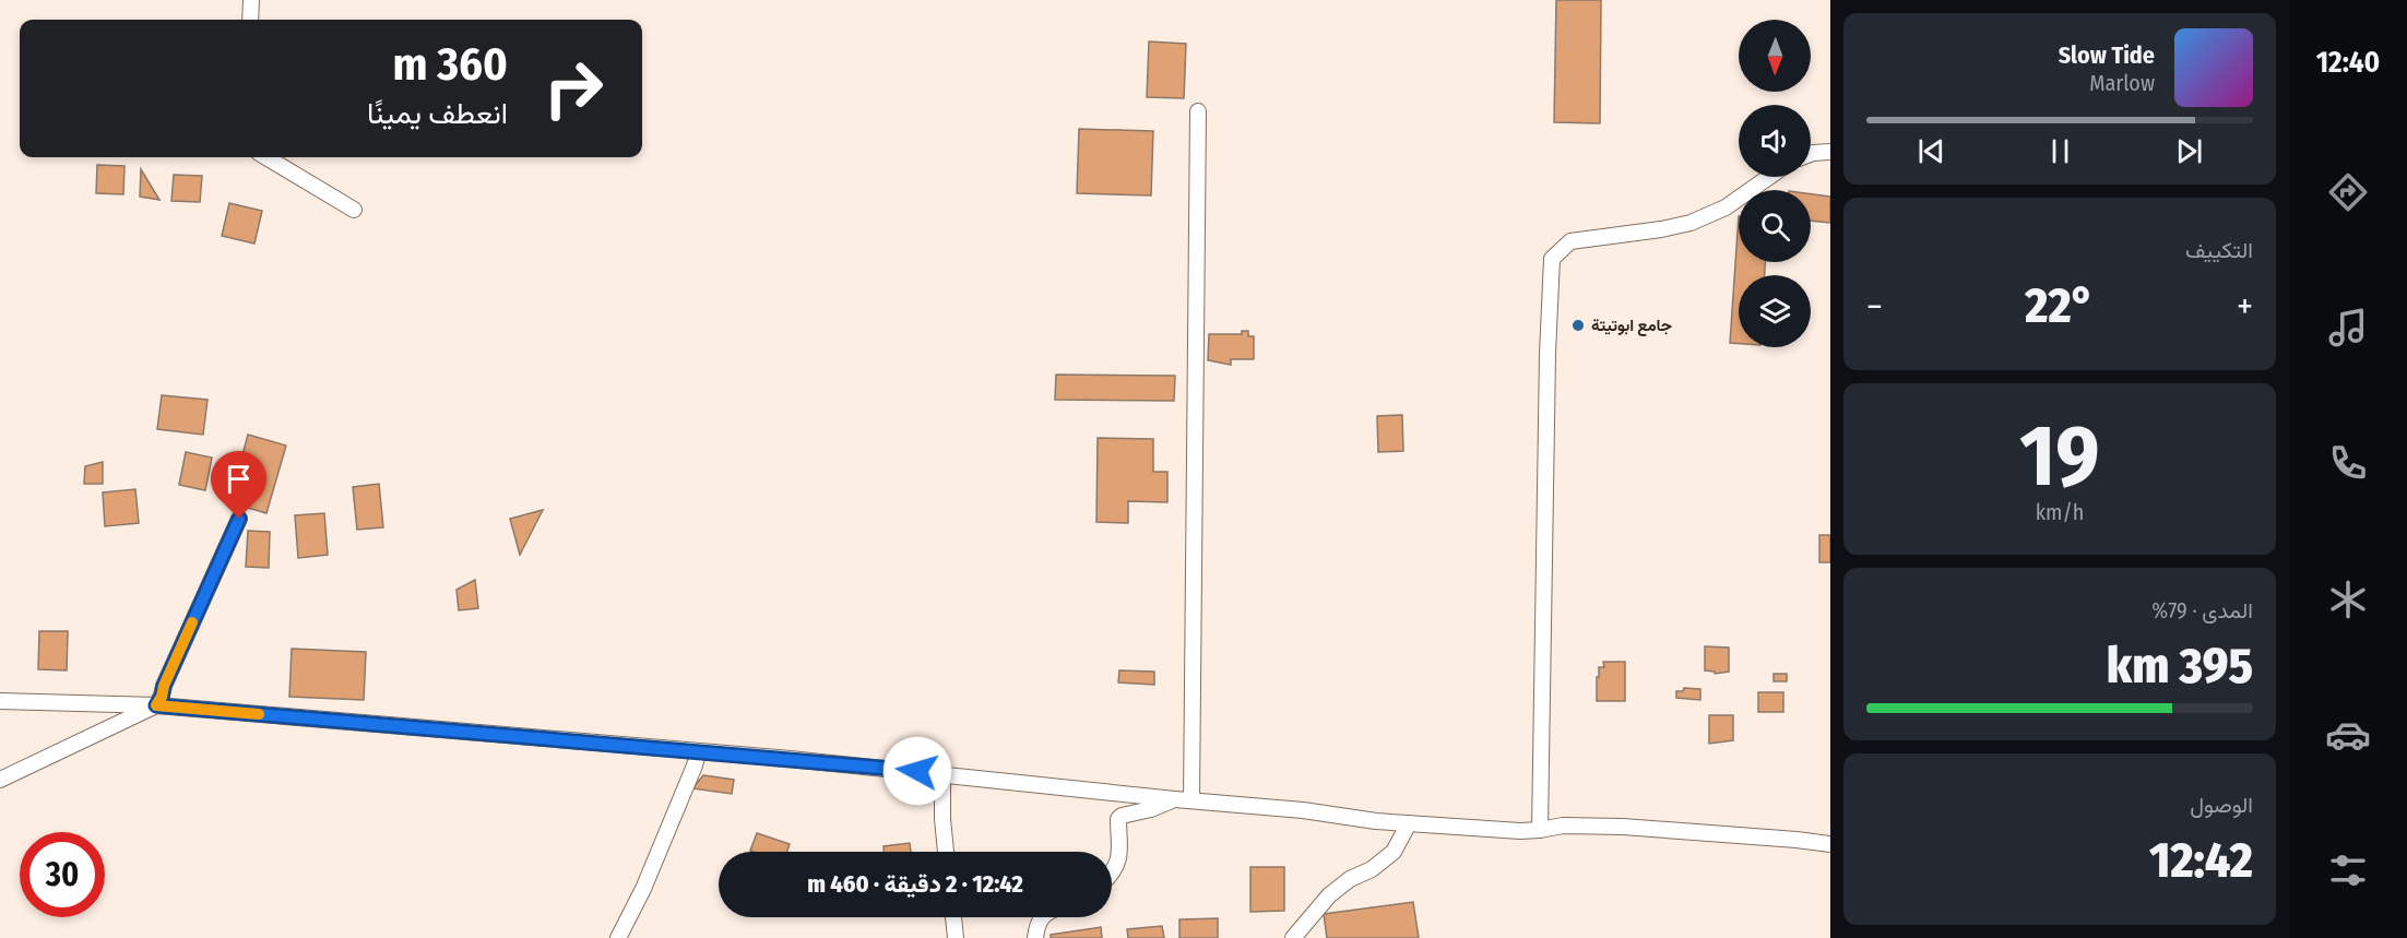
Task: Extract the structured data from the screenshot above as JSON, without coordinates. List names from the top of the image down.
{
  "places": ["جامع ابوتيتة"],
  "north": "bottom",
  "page": {
    "tabs": "12:40",
    "turn": ["360 m", "انعطف يمينًا"],
    "song": ["Slow Tide", "Marlow"],
    "tile": [
      "التكييف",
      ["19", "km/h"],
      ["المدى · 79%", "395 km"],
      ["الوصول", "12:42"]
    ],
    "heat": ["−", "22°", "+"],
    "limit": "30",
    "trip": "12:42 · 2 دقيقة · 460 m"
  }
}
